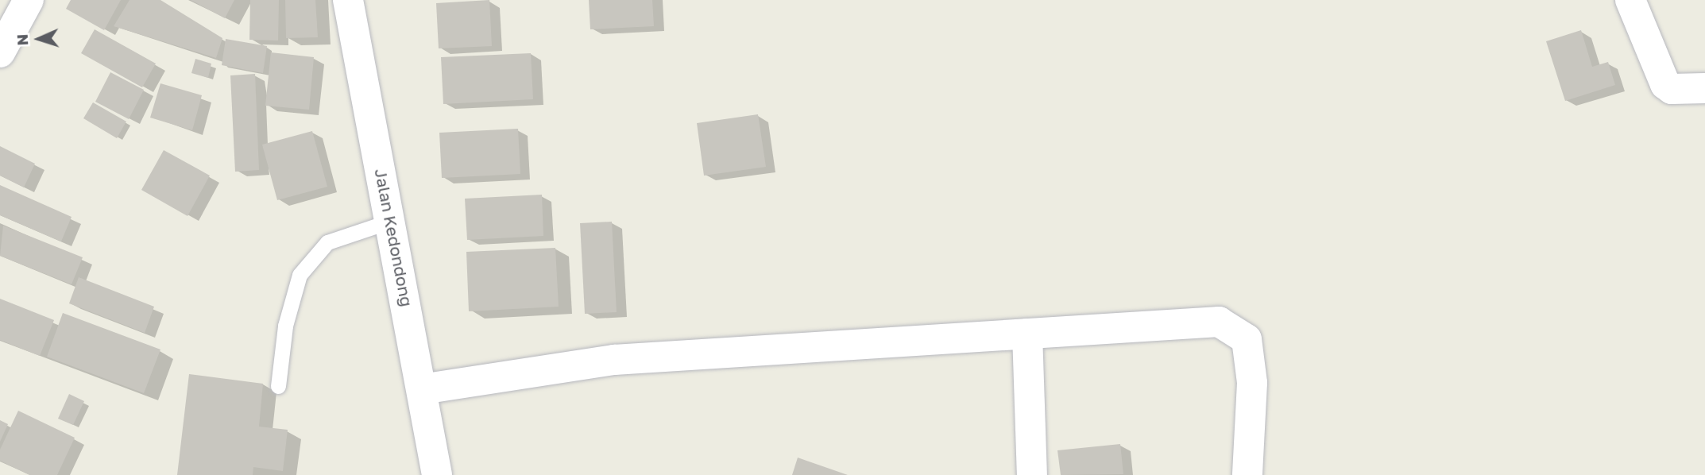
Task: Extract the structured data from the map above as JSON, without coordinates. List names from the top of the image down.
{
  "streets": {
    "street": ["Jalan Kedondong"]
  },
  "north": "left"
}
